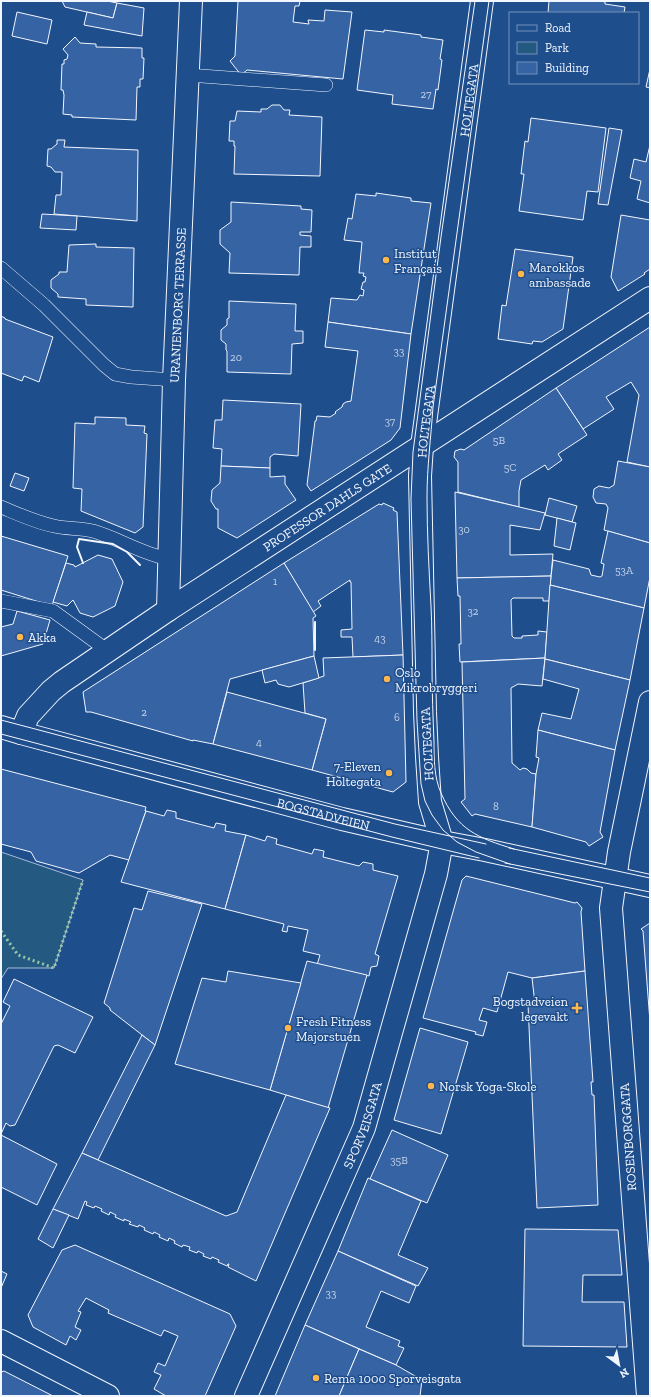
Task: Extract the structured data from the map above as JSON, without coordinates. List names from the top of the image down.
{
  "streets": {
    "street": [
      "HOLTEGATA",
      "URANIENBORG TERRASSE",
      "PROFESSOR DAHLS GATE",
      "BOGSTADVEIEN",
      "SPORVEISGATA",
      "ROSENBORGGATA"
    ]
  },
  "crossings": [
    ["HOLTEGATA", "PROFESSOR DAHLS GATE"],
    ["HOLTEGATA", "BOGSTADVEIEN"],
    ["HOLTEGATA", "SPORVEISGATA"],
    ["URANIENBORG TERRASSE", "PROFESSOR DAHLS GATE"],
    ["PROFESSOR DAHLS GATE", "BOGSTADVEIEN"],
    ["BOGSTADVEIEN", "SPORVEISGATA"],
    ["BOGSTADVEIEN", "ROSENBORGGATA"]
  ],
  "places": {
    "other": [
      "Institut Français",
      "Marokkos ambassade",
      "Akka",
      "Oslo Mikrobryggeri",
      "7-Eleven Holtegata",
      "Fresh Fitness Majorstuen",
      "Norsk Yoga-Skole",
      "Rema 1000 Sporveisgata"
    ],
    "health": ["Bogstadveien legevakt"]
  },
  "house_numbers": [
    "27",
    "33",
    "20",
    "37",
    "5B",
    "5C",
    "30",
    "53A",
    "1",
    "32",
    "43",
    "2",
    "6",
    "4",
    "8",
    "35B",
    "33"
  ],
  "legend": ["Road", "Park", "Building"],
  "north": "bottom right"
}
